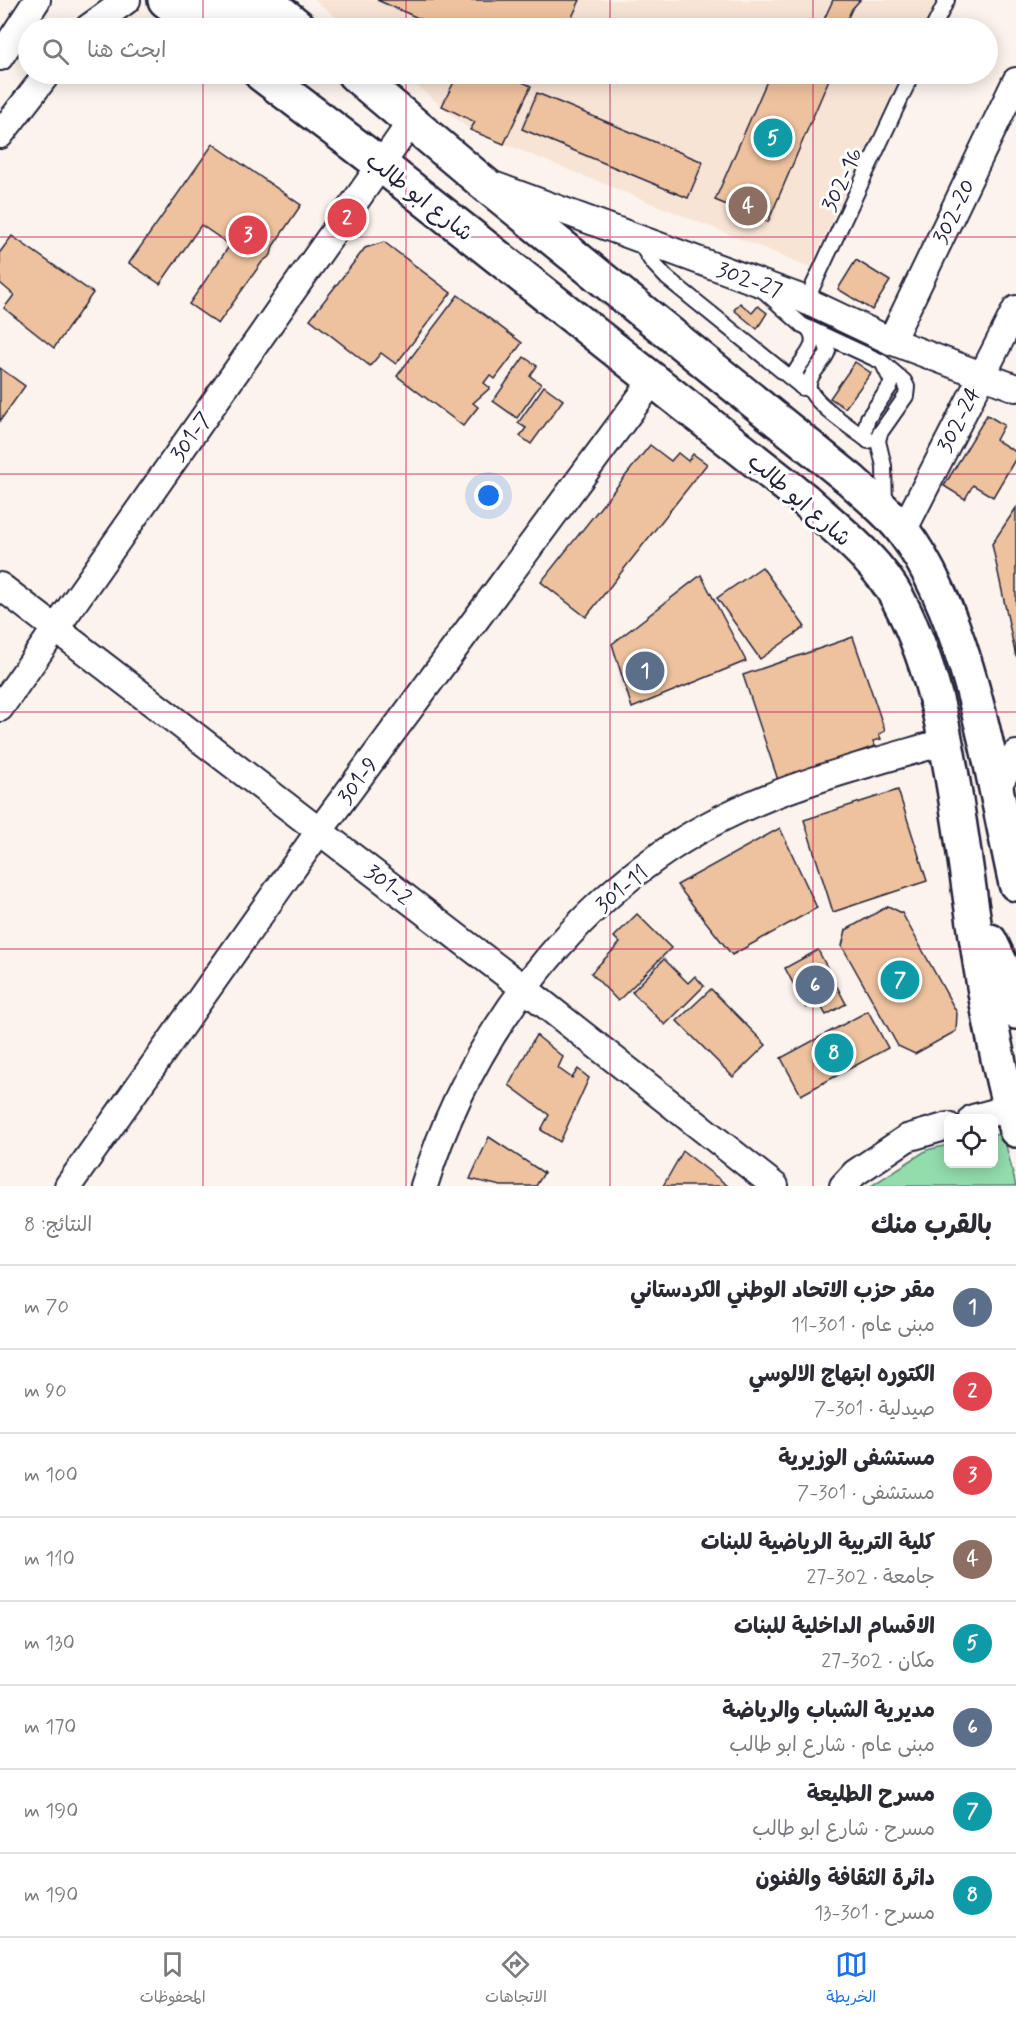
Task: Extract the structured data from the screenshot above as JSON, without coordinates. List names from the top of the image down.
{
  "streets": {
    "main road": ["شارع ابو طالب"],
    "street": [
      "302-20",
      "302-27",
      "302-24",
      "301-7",
      "301-9",
      "301-2",
      "301-11"
    ],
    "lane": ["302-16"]
  },
  "crossings": [
    ["302-16", "302-27"],
    ["شارع ابو طالب", "302-27"],
    ["شارع ابو طالب", "302-24"],
    ["شارع ابو طالب", "301-7"],
    ["شارع ابو طالب", "301-9"],
    ["شارع ابو طالب", "301-11"],
    ["302-20", "302-27"],
    ["302-27", "302-24"],
    ["301-7", "301-2"],
    ["301-9", "301-2"],
    ["301-2", "301-11"]
  ],
  "page": {
    "search": "ابحث هنا",
    "pins": [
      "5",
      "4",
      "2",
      "3",
      "1",
      "7",
      "6",
      "8"
    ],
    "heading": ["بالقرب منك", "النتائج: 8"],
    "list": [
      {
        "mark": "1",
        "name": "مقر حزب الاتحاد الوطني الكردستاني",
        "note": "مبنى عام · 301-11",
        "value": "70 m"
      },
      {
        "mark": "2",
        "name": "الكتوره ابتهاج الالوسي",
        "note": "صيدلية · 301-7",
        "value": "90 m"
      },
      {
        "mark": "3",
        "name": "مستشفى الوزيرية",
        "note": "مستشفى · 301-7",
        "value": "100 m"
      },
      {
        "mark": "4",
        "name": "كلية التربية الرياضية للبنات",
        "note": "جامعة · 302-27",
        "value": "110 m"
      },
      {
        "mark": "5",
        "name": "الاقسام الداخلية للبنات",
        "note": "مكان · 302-27",
        "value": "130 m"
      },
      {
        "mark": "6",
        "name": "مديرية الشباب والرياضة",
        "note": "مبنى عام · شارع ابو طالب",
        "value": "170 m"
      },
      {
        "mark": "7",
        "name": "مسرح الطليعة",
        "note": "مسرح · شارع ابو طالب",
        "value": "190 m"
      },
      {
        "mark": "8",
        "name": "دائرة الثقافة والفنون",
        "note": "مسرح · 301-13",
        "value": "190 m"
      }
    ],
    "nav": ["الخريطة", "الاتجاهات", "المحفوظات"]
  }
}
